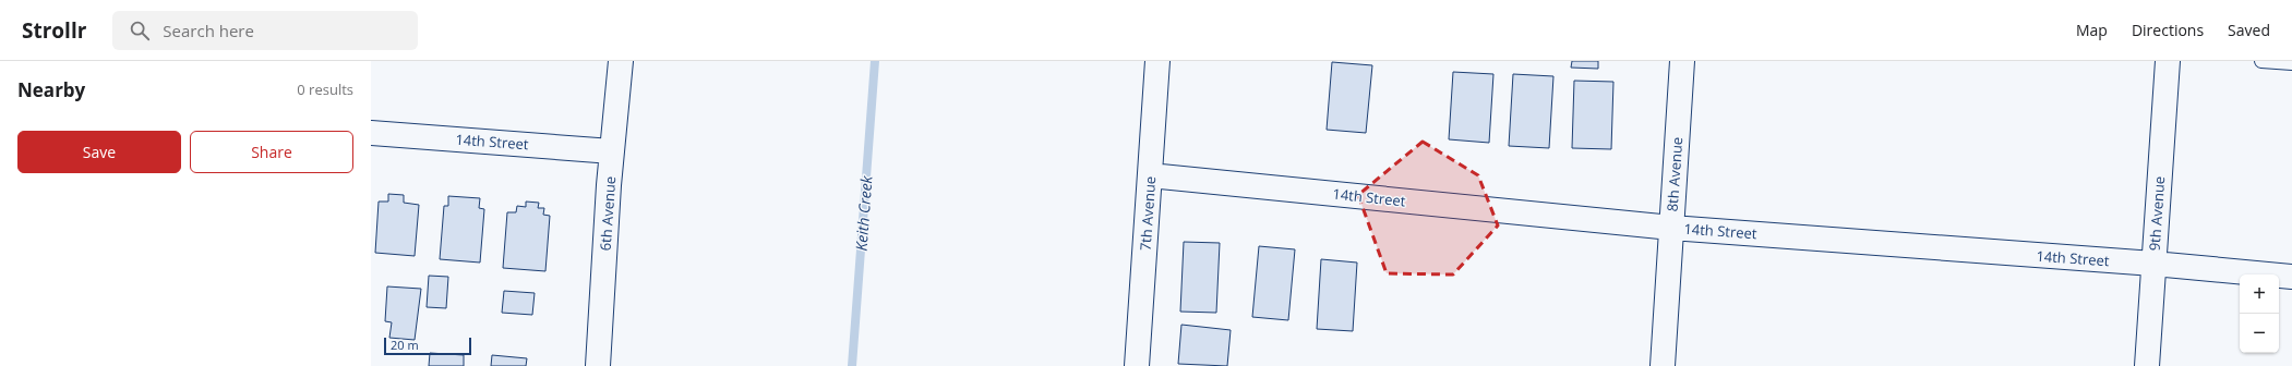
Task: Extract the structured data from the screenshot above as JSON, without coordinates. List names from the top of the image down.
{
  "streets": {
    "street": [
      "14th Street",
      "8th Avenue",
      "6th Avenue",
      "7th Avenue",
      "9th Avenue"
    ]
  },
  "crossings": [
    ["14th Street", "8th Avenue"],
    ["14th Street", "6th Avenue"],
    ["14th Street", "7th Avenue"],
    ["14th Street", "9th Avenue"]
  ],
  "water": ["Keith Creek"],
  "scale_bar": "20 m",
  "page": {
    "header": "Strollr",
    "search": "Search here",
    "nav": ["Map", "Directions", "Saved"],
    "heading": ["Nearby", "0 results"],
    "buttons": ["Save", "Share"],
    "map_buttons": ["+", "−"],
    "scale": "20 m"
  }
}
